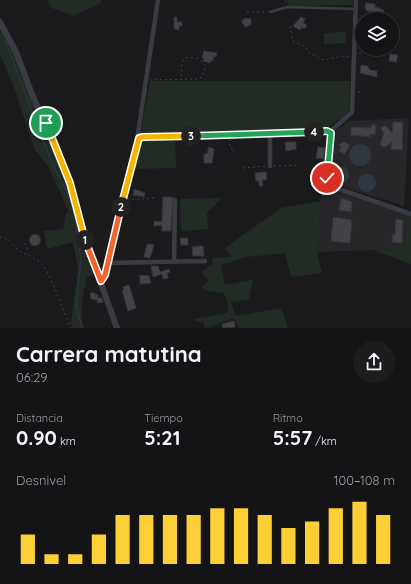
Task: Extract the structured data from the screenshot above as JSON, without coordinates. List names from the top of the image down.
{
  "page": {
    "pins": [
      "4",
      "3",
      "2",
      "1"
    ],
    "heading": ["Carrera matutina", "06:29"],
    "stats": [
      ["Distancia", "0.90 km"],
      ["Tiempo", "5:21"],
      ["Ritmo", "5:57 /km"]
    ],
    "chart": ["Desnivel", "100–108 m"]
  }
}
